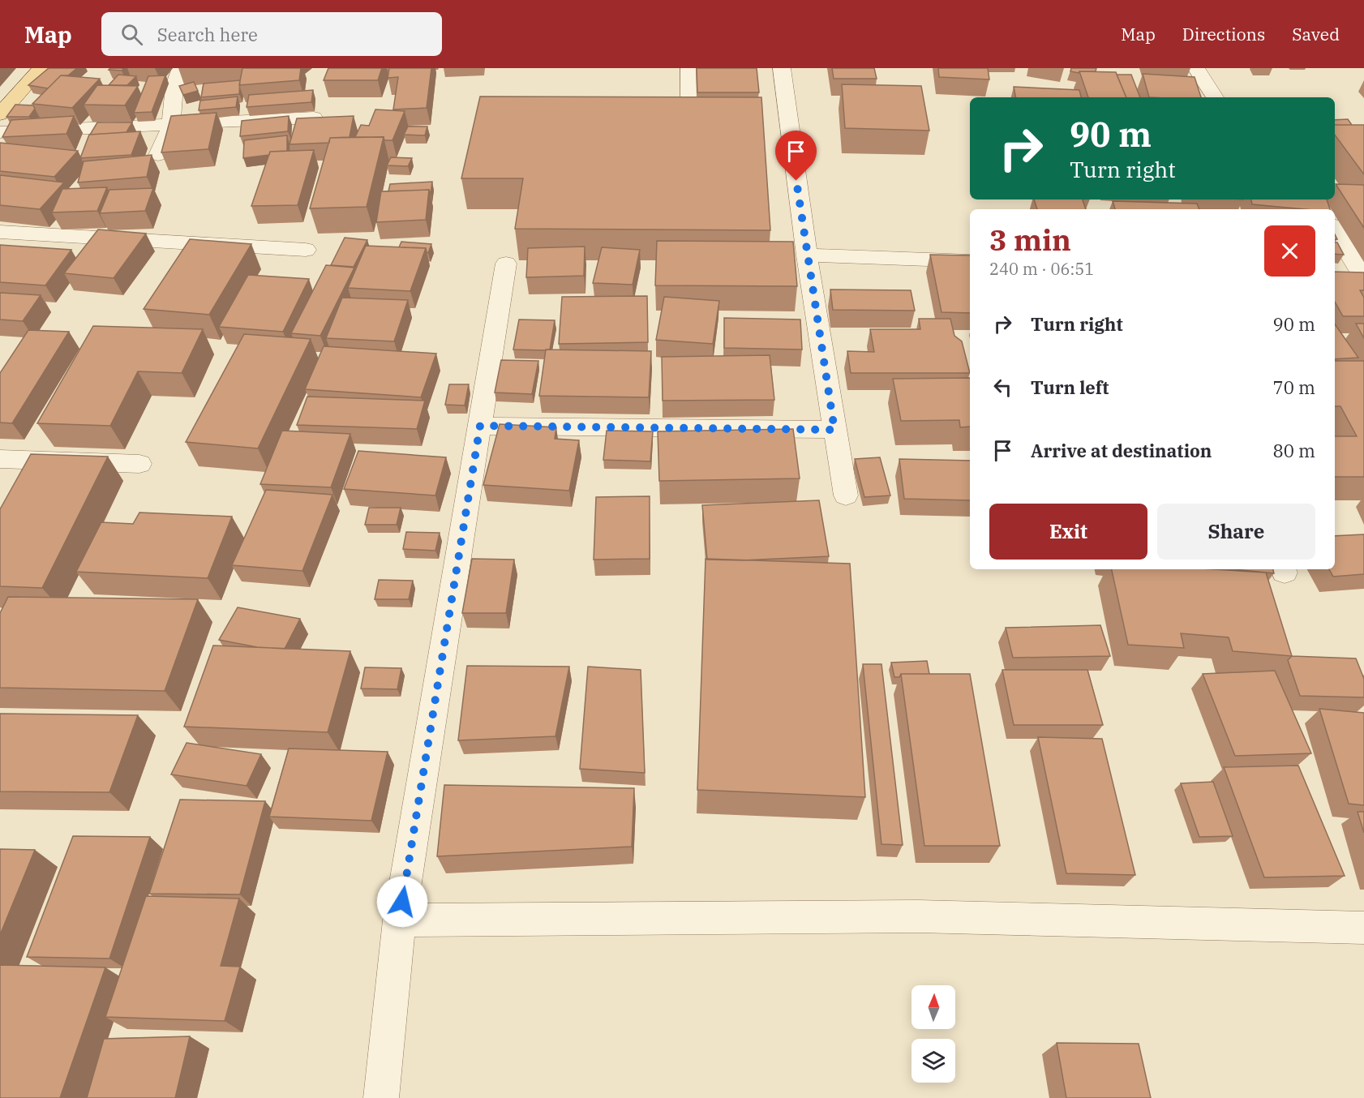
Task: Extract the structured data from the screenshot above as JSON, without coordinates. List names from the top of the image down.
{
  "north": "top",
  "page": {
    "header": "Map",
    "search": "Search here",
    "nav": ["Map", "Directions", "Saved"],
    "turn": ["90 m", "Turn right"],
    "heading": ["3 min", "240 m · 06:51"],
    "list": [
      {
        "name": "Turn right",
        "value": "90 m"
      },
      {
        "name": "Turn left",
        "value": "70 m"
      },
      {
        "name": "Arrive at destination",
        "value": "80 m"
      }
    ],
    "buttons": ["Exit", "Share"]
  }
}
